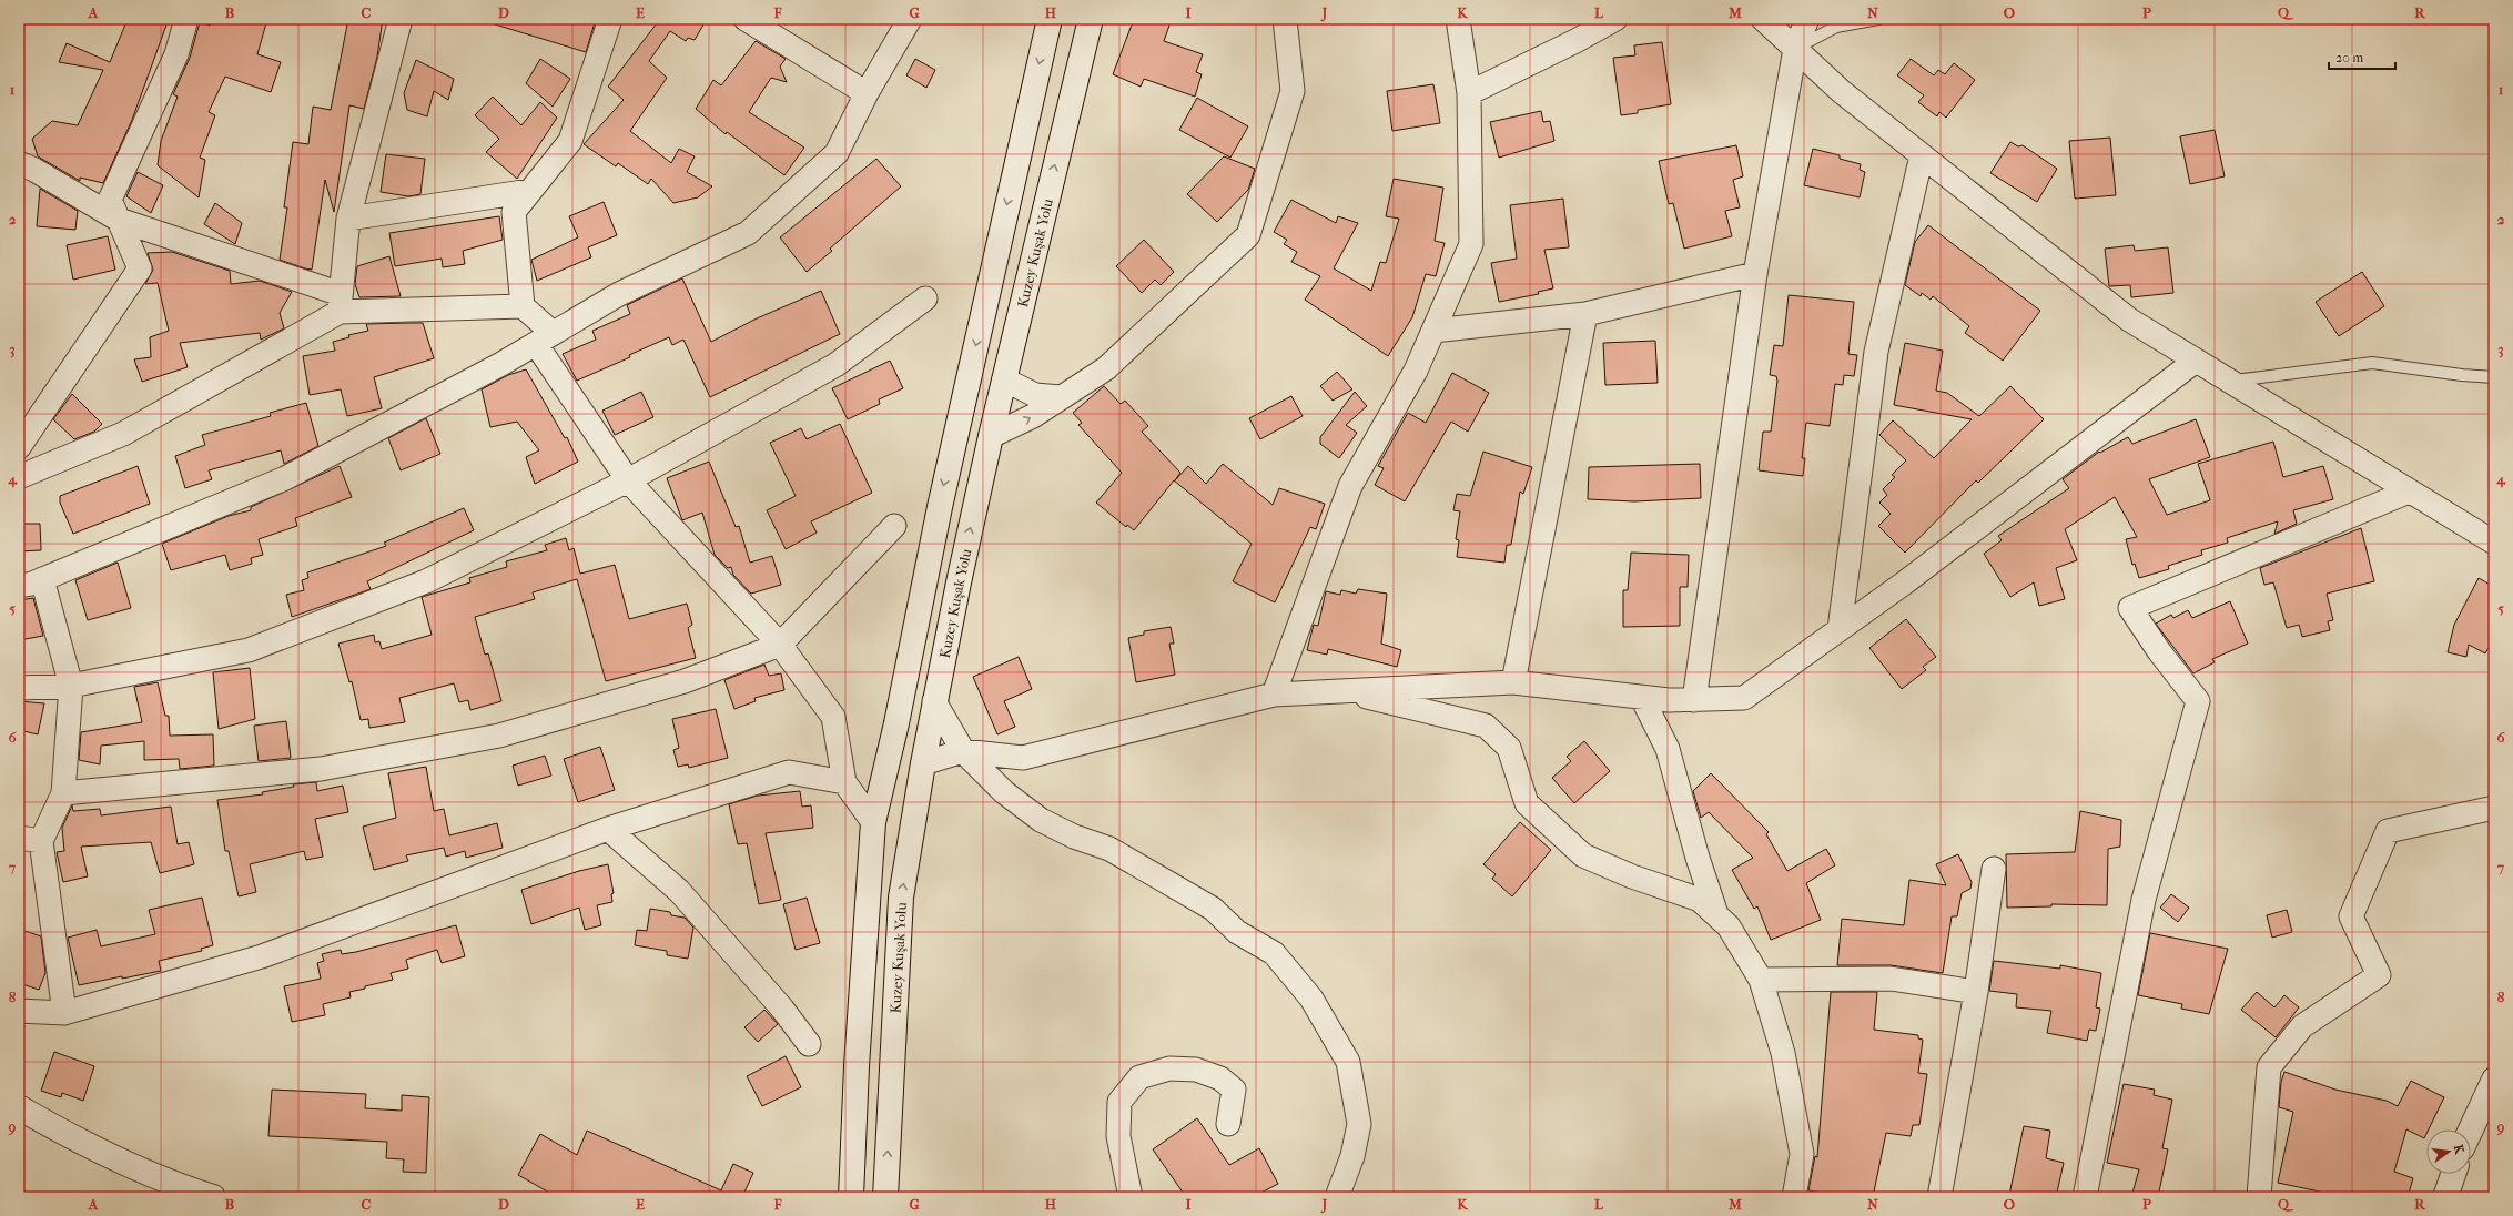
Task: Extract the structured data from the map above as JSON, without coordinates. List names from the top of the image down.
{
  "streets": {
    "main road": ["Kuzey Kuşak Yolu"]
  },
  "scale_bar": "20 m",
  "north": "right",
  "grid": {
    "columns": [
      "A",
      "B",
      "C",
      "D",
      "E",
      "F",
      "G",
      "H",
      "I",
      "J",
      "K",
      "L",
      "M",
      "N",
      "O",
      "P",
      "Q",
      "R"
    ],
    "rows": [
      "1",
      "2",
      "3",
      "4",
      "5",
      "6",
      "7",
      "8",
      "9"
    ]
  }
}
